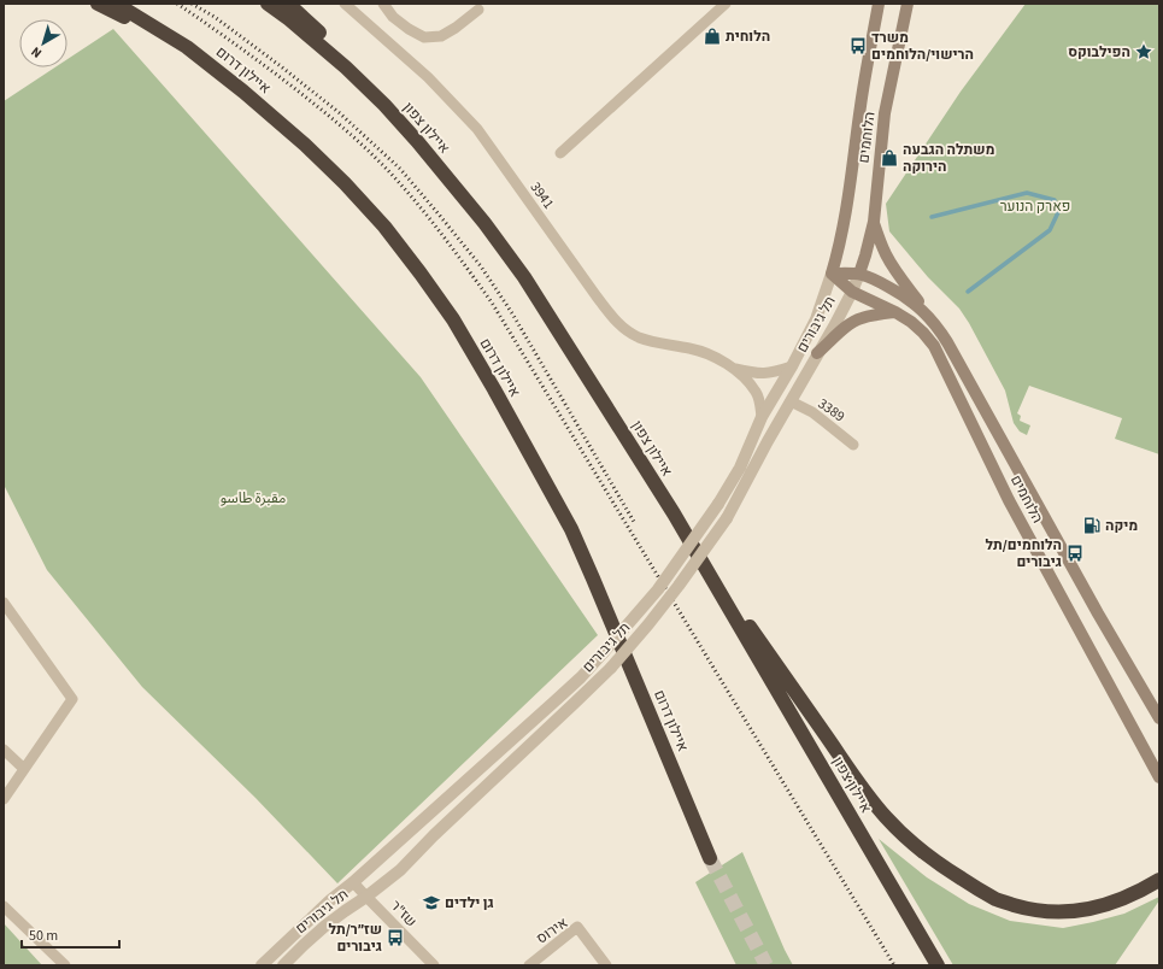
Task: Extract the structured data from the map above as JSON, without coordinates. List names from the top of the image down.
{
  "streets": {
    "highway": ["איילון דרום", "איילון צפון"],
    "main road": ["הלוחמים"],
    "street": [
      "3941",
      "תל גיבורים",
      "3389",
      "שז\"ר",
      "אירוס"
    ]
  },
  "crossings": [
    ["הלוחמים", "תל גיבורים"],
    ["3941", "תל גיבורים"],
    ["תל גיבורים", "3389"],
    ["תל גיבורים", "שז\"ר"]
  ],
  "parks": ["פארק הנוער", "مقبرة طاسو"],
  "places": {
    "shop": ["הלוחית", "משתלה הגבעה הירוקה"],
    "bus stop": ["משרד הרישוי/הלוחמים", "הלוחמים/תל גיבורים", "שז״ר/תל גיבורים"],
    "place": ["הפילבוקס"],
    "fuel station": ["מיקה"],
    "school or university": ["גן ילדים"]
  },
  "scale_bar": "50 m",
  "north": "bottom left"
}
